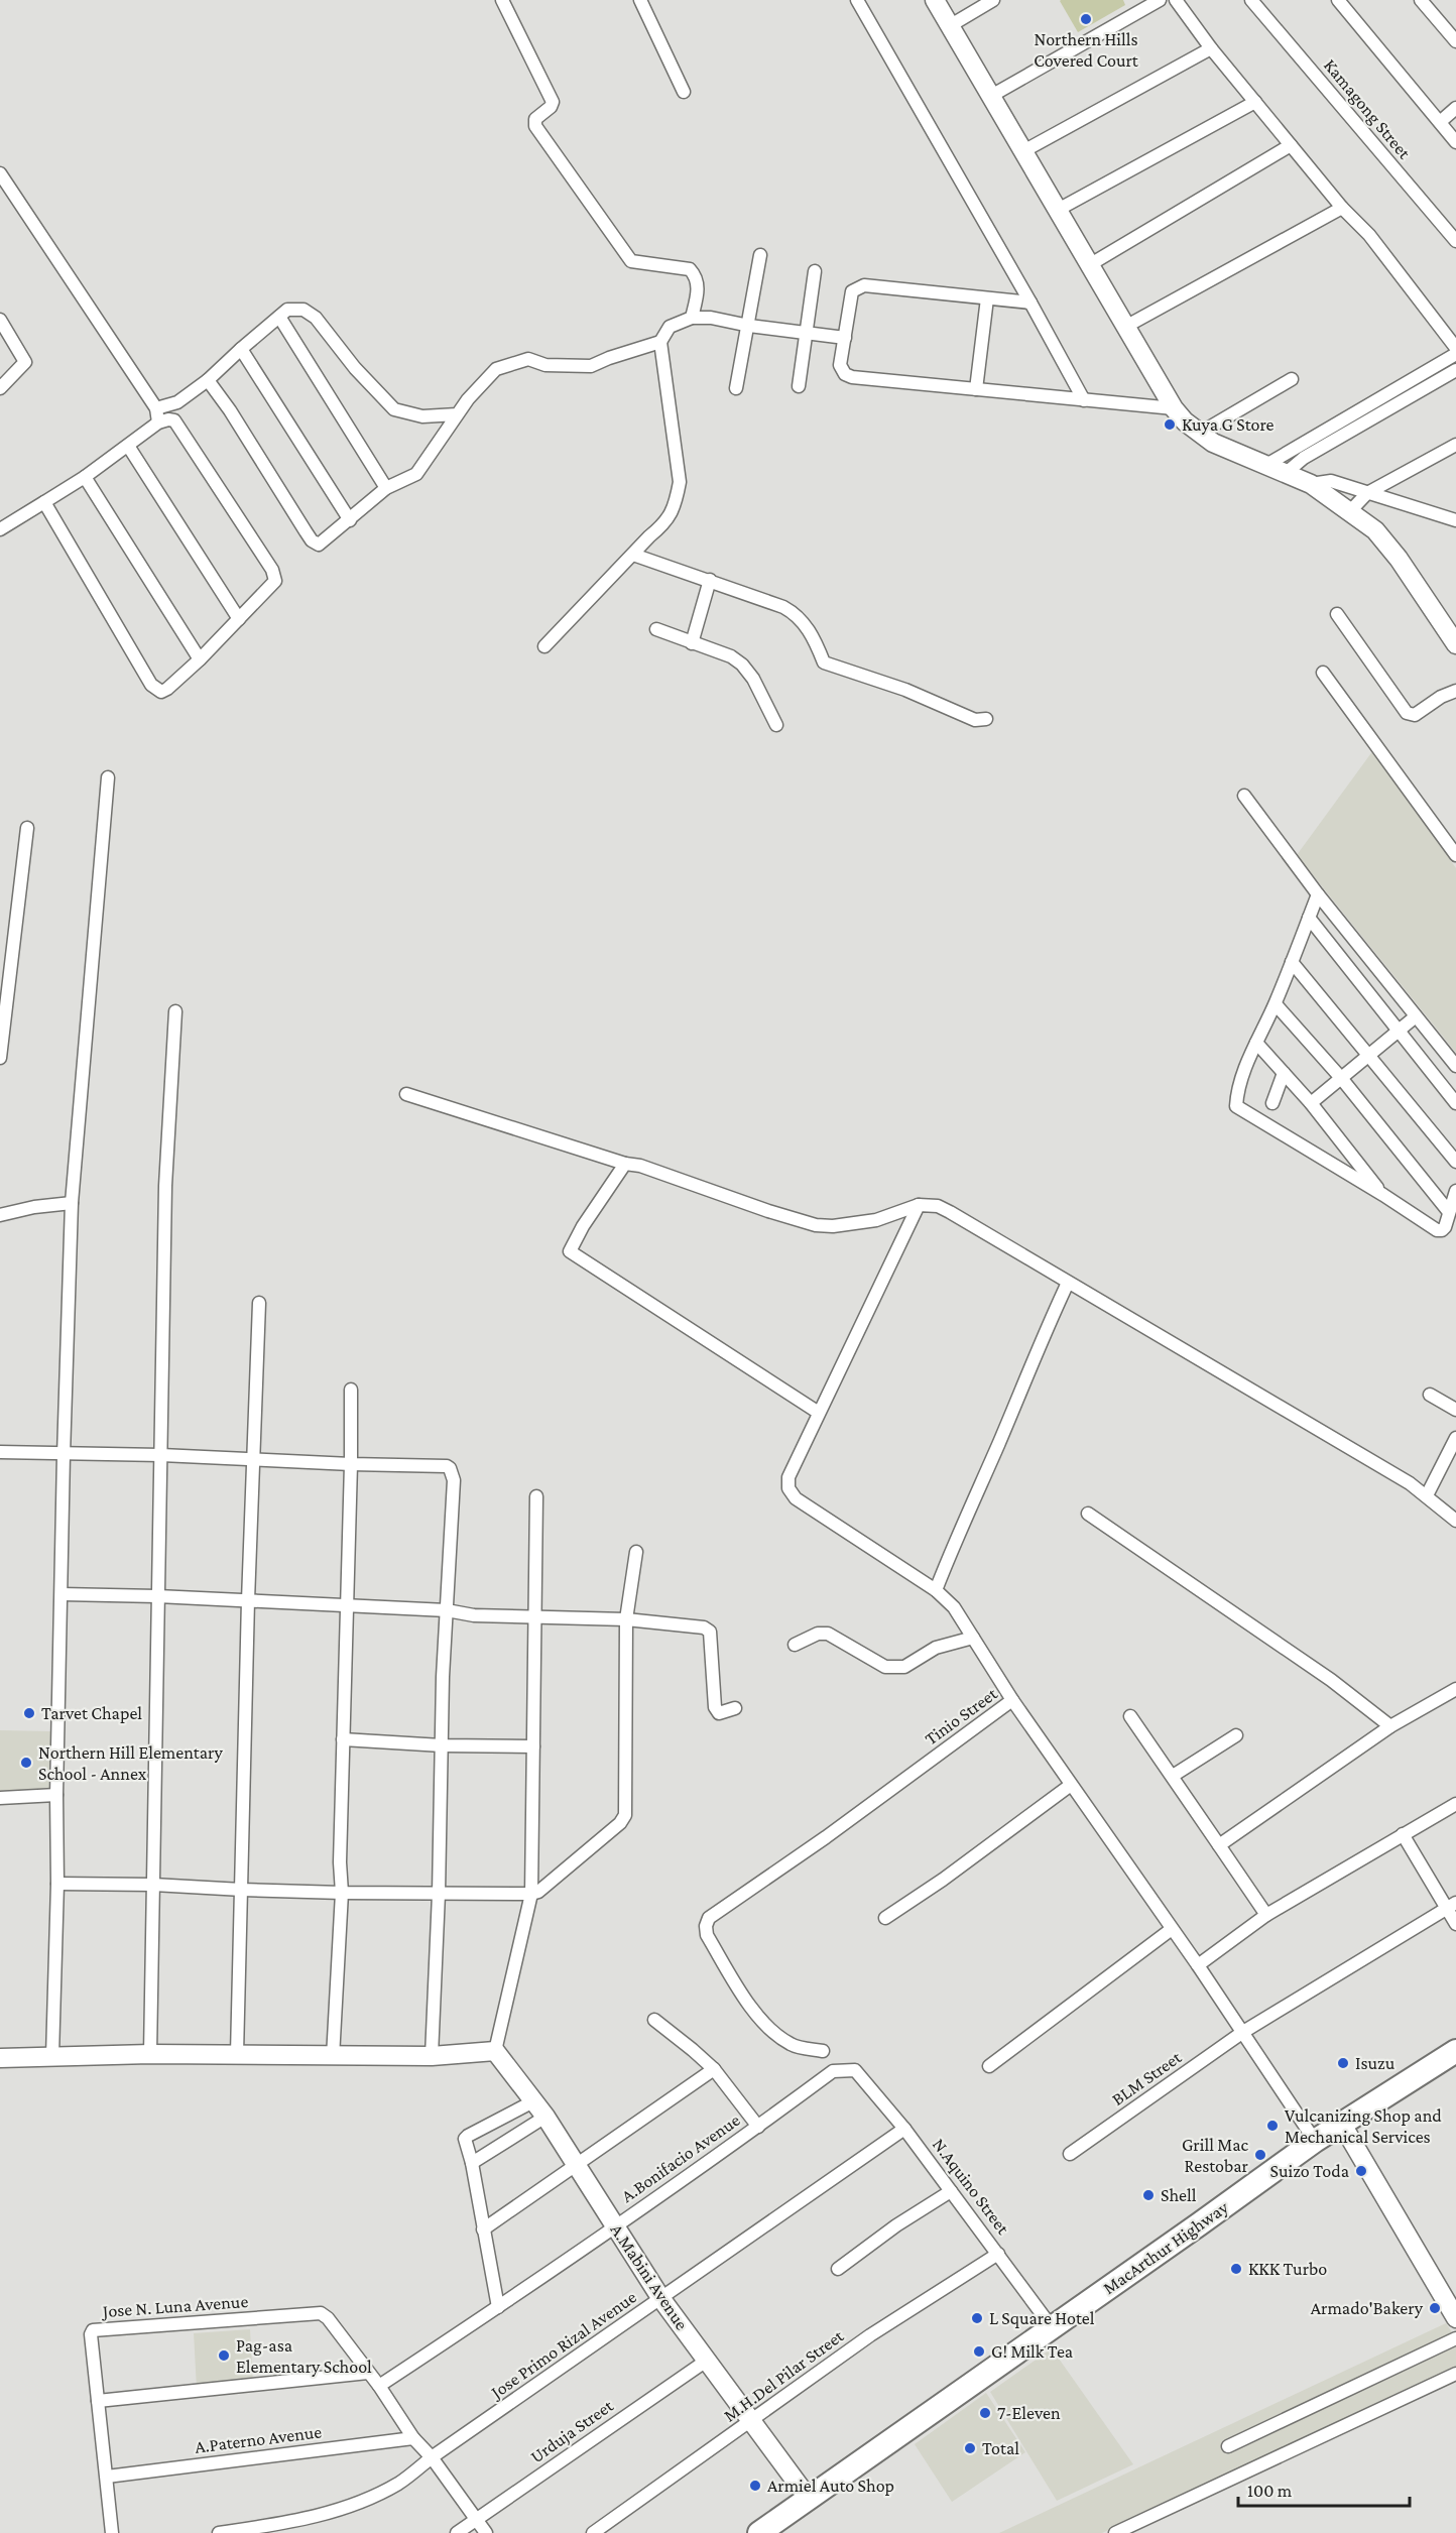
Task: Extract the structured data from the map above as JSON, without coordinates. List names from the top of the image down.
{
  "streets": {
    "highway": ["MacArthur Highway"],
    "street": [
      "Kamagong Street",
      "Tinio Street",
      "BLM Street",
      "A.Bonifacio Avenue",
      "N.Aquino Street",
      "A.Mabini Avenue",
      "Jose N. Luna Avenue",
      "Jose Primo Rizal Avenue",
      "M.H.Del Pilar Street",
      "Urduja Street",
      "A.Paterno Avenue"
    ]
  },
  "crossings": [
    ["Tinio Street", "BLM Street"],
    ["Tinio Street", "MacArthur Highway"],
    ["A.Bonifacio Avenue", "N.Aquino Street"],
    ["A.Bonifacio Avenue", "A.Mabini Avenue"],
    ["N.Aquino Street", "MacArthur Highway"],
    ["N.Aquino Street", "Jose Primo Rizal Avenue"],
    ["N.Aquino Street", "M.H.Del Pilar Street"],
    ["MacArthur Highway", "A.Mabini Avenue"],
    ["A.Mabini Avenue", "Jose Primo Rizal Avenue"],
    ["A.Mabini Avenue", "M.H.Del Pilar Street"],
    ["A.Mabini Avenue", "Urduja Street"],
    ["Jose N. Luna Avenue", "A.Paterno Avenue"]
  ],
  "places": [
    "Northern Hills Covered Court",
    "Kuya G Store",
    "Tarvet Chapel",
    "Northern Hill Elementary School - Annex",
    "Isuzu",
    "Vulcanizing Shop and Mechanical Services",
    "Grill Mac Restobar",
    "Suizo Toda",
    "Shell",
    "KKK Turbo",
    "Armado'Bakery",
    "L Square Hotel",
    "G! Milk Tea",
    "Pag-asa Elementary School",
    "7-Eleven",
    "Total",
    "Armiel Auto Shop"
  ],
  "scale_bar": "100 m"
}
